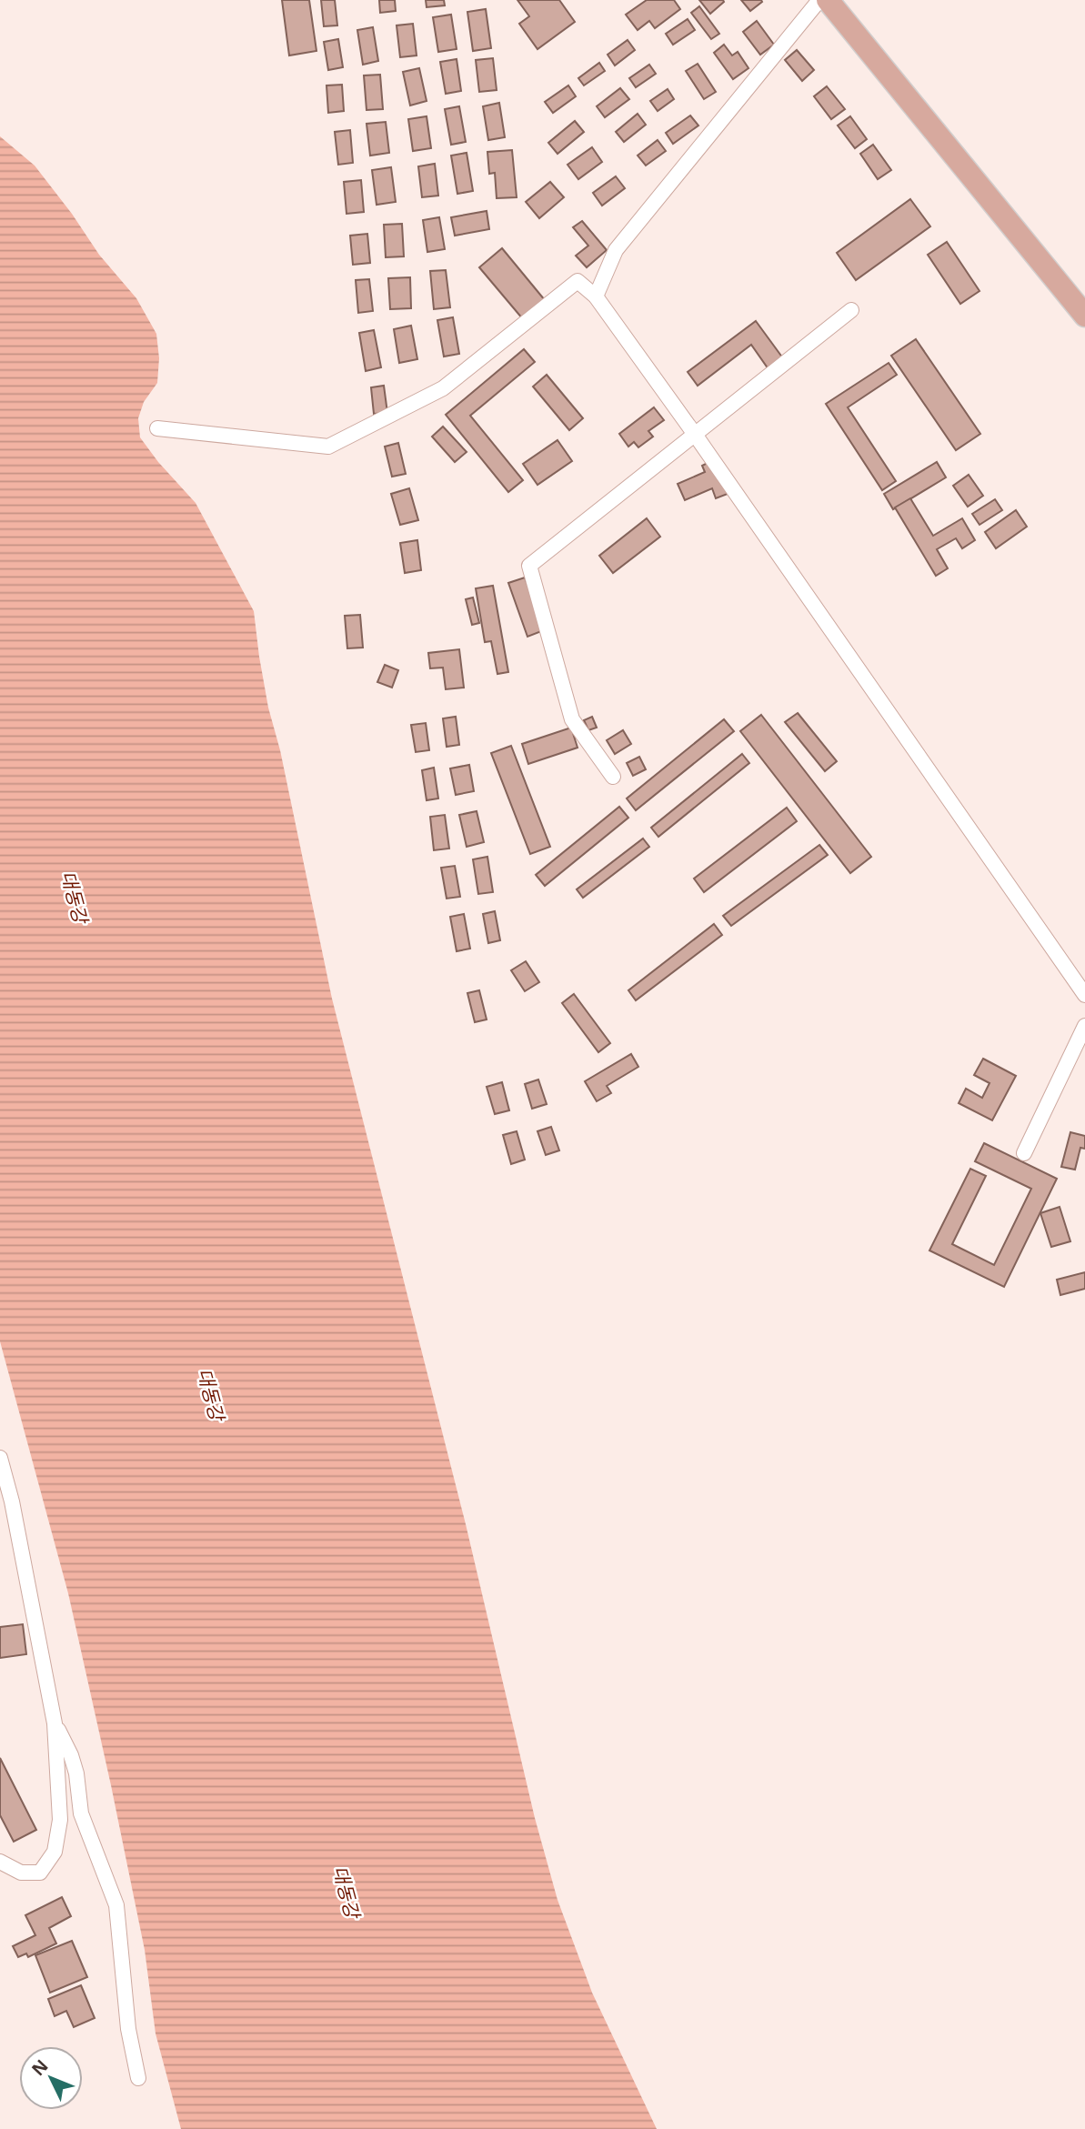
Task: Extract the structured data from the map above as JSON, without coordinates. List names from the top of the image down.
{
  "water": ["대동강"],
  "north": "top left"
}
